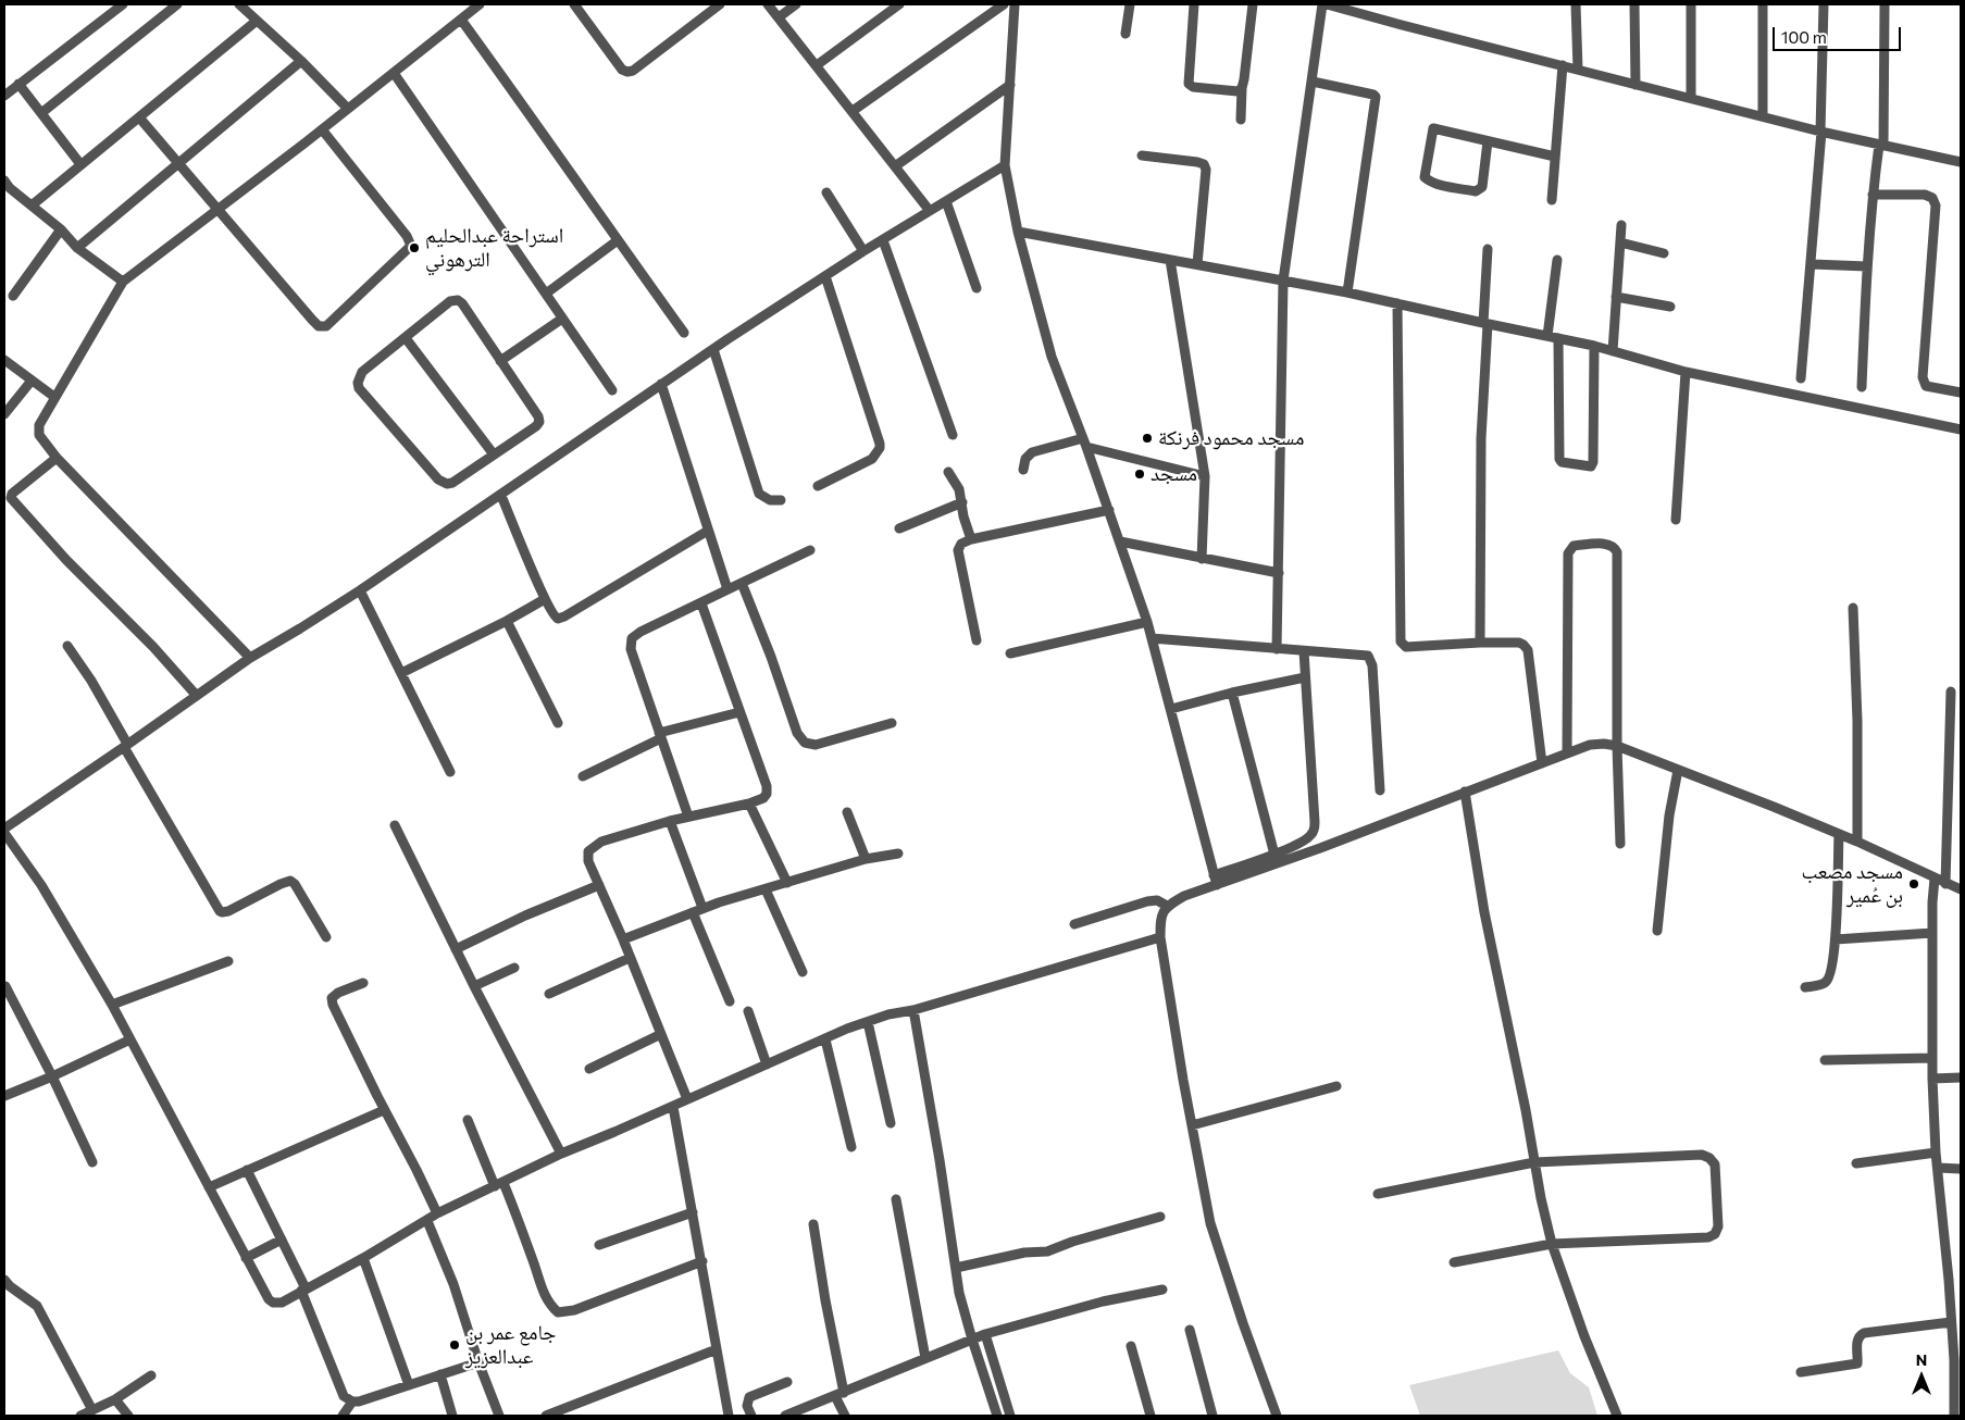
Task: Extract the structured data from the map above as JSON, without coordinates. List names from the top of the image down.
{
  "places": [
    "استراحة عبدالحليم الترهوني",
    "مسجد محمود فرنكة",
    "مسجد",
    "مسجد مصعب بن عُمير",
    "جامع عمر بن عبدالعزيز"
  ],
  "scale_bar": "100 m",
  "north": "top"
}
